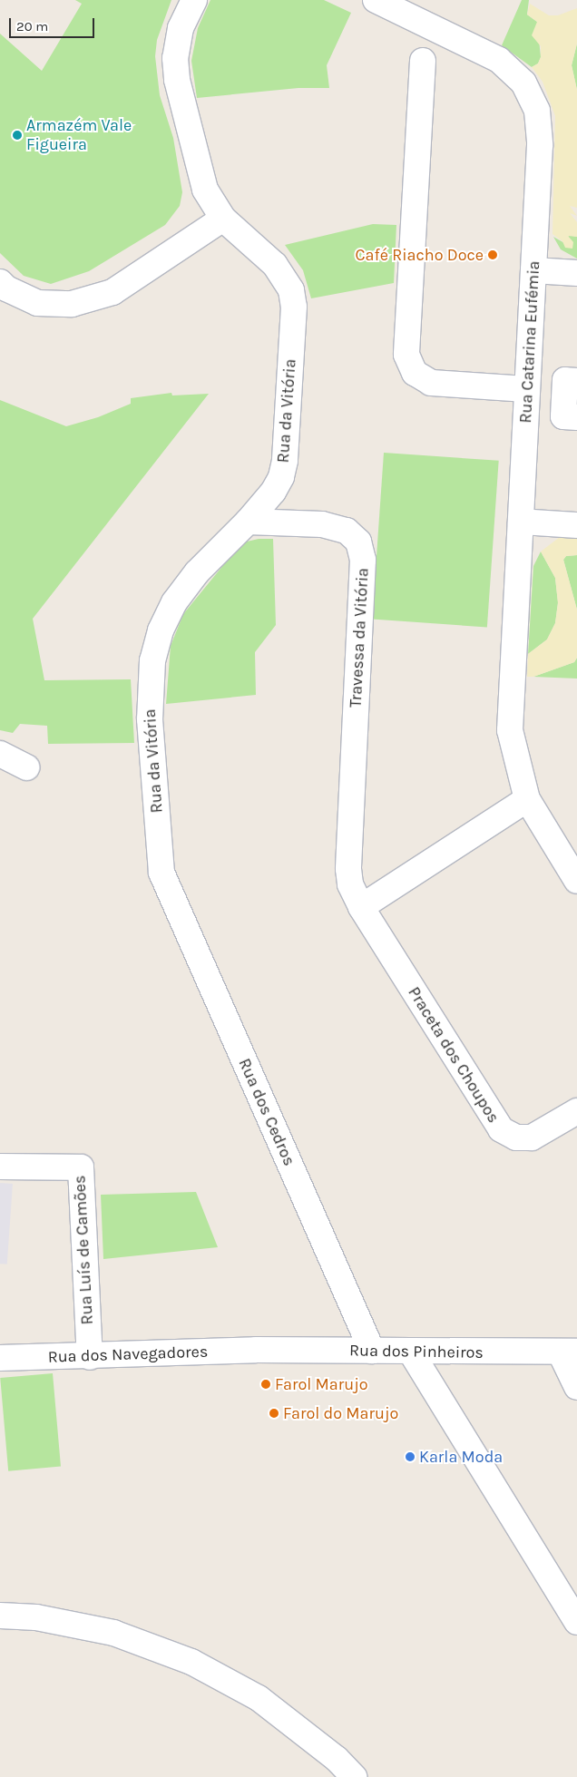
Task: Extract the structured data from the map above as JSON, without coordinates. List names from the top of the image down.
{
  "streets": {
    "street": [
      "Rua Catarina Eufémia",
      "Rua da Vitória",
      "Travessa da Vitória",
      "Praceta dos Choupos",
      "Rua dos Cedros",
      "Rua Luís de Camões",
      "Rua dos Pinheiros",
      "Rua dos Navegadores"
    ]
  },
  "crossings": [
    ["Rua da Vitória", "Travessa da Vitória"],
    ["Rua da Vitória", "Rua dos Cedros"],
    ["Travessa da Vitória", "Praceta dos Choupos"],
    ["Rua dos Cedros", "Rua dos Pinheiros"],
    ["Rua Luís de Camões", "Rua dos Navegadores"],
    ["Rua dos Pinheiros", "Rua dos Navegadores"]
  ],
  "places": [
    "Armazém Vale Figueira",
    "Café Riacho Doce",
    "Farol Marujo",
    "Farol do Marujo",
    "Karla Moda"
  ],
  "scale_bar": "20 m"
}
